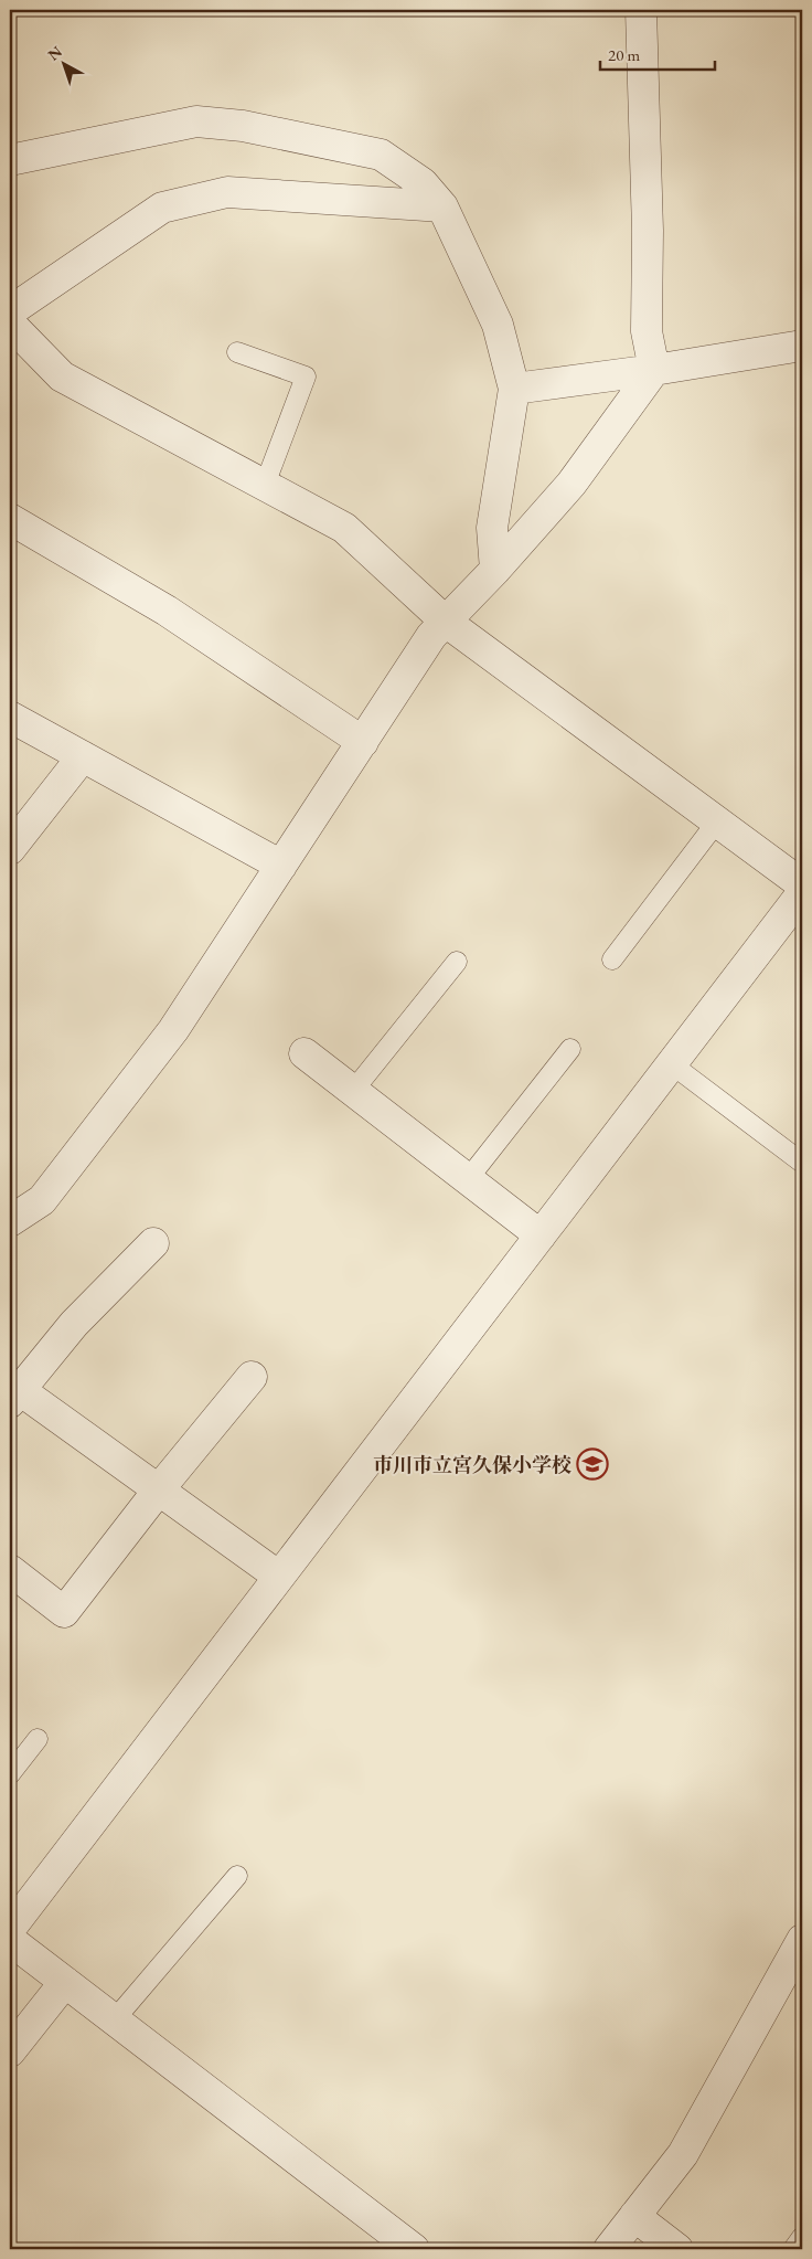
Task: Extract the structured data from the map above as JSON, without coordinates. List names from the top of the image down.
{
  "places": {
    "school or university": ["市川市立宮久保小学校"]
  },
  "scale_bar": "20 m",
  "north": "top left"
}
